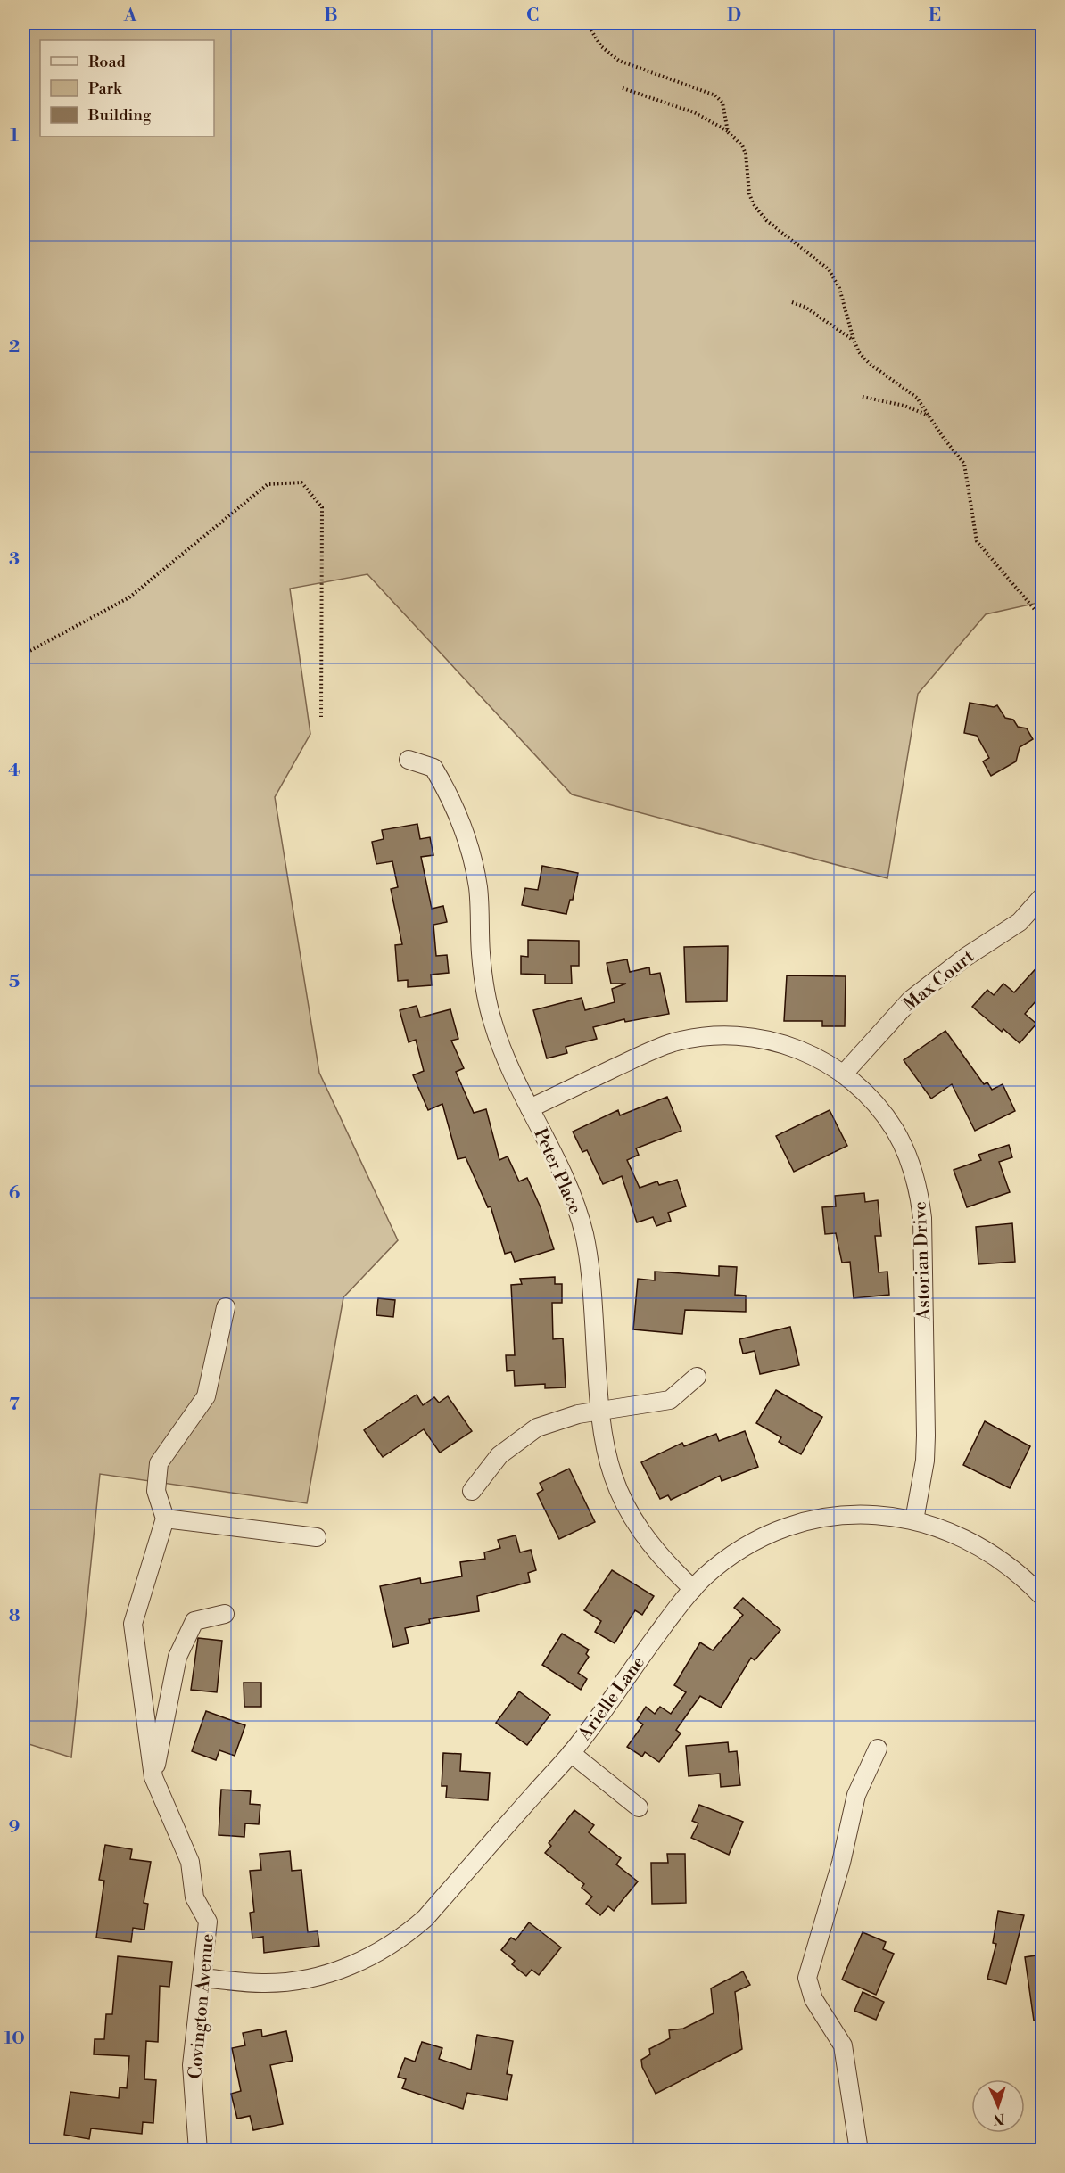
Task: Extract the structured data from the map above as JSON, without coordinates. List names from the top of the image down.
{
  "streets": {
    "street": [
      "Max Court",
      "Peter Place",
      "Astorian Drive",
      "Arielle Lane",
      "Covington Avenue"
    ]
  },
  "crossings": [
    ["Max Court", "Astorian Drive"],
    ["Peter Place", "Astorian Drive"],
    ["Peter Place", "Arielle Lane"],
    ["Astorian Drive", "Arielle Lane"],
    ["Arielle Lane", "Covington Avenue"]
  ],
  "legend": ["Road", "Park", "Building"],
  "north": "bottom",
  "grid": {
    "columns": [
      "A",
      "B",
      "C",
      "D",
      "E"
    ],
    "rows": [
      "1",
      "2",
      "3",
      "4",
      "5",
      "6",
      "7",
      "8",
      "9",
      "10"
    ]
  }
}
